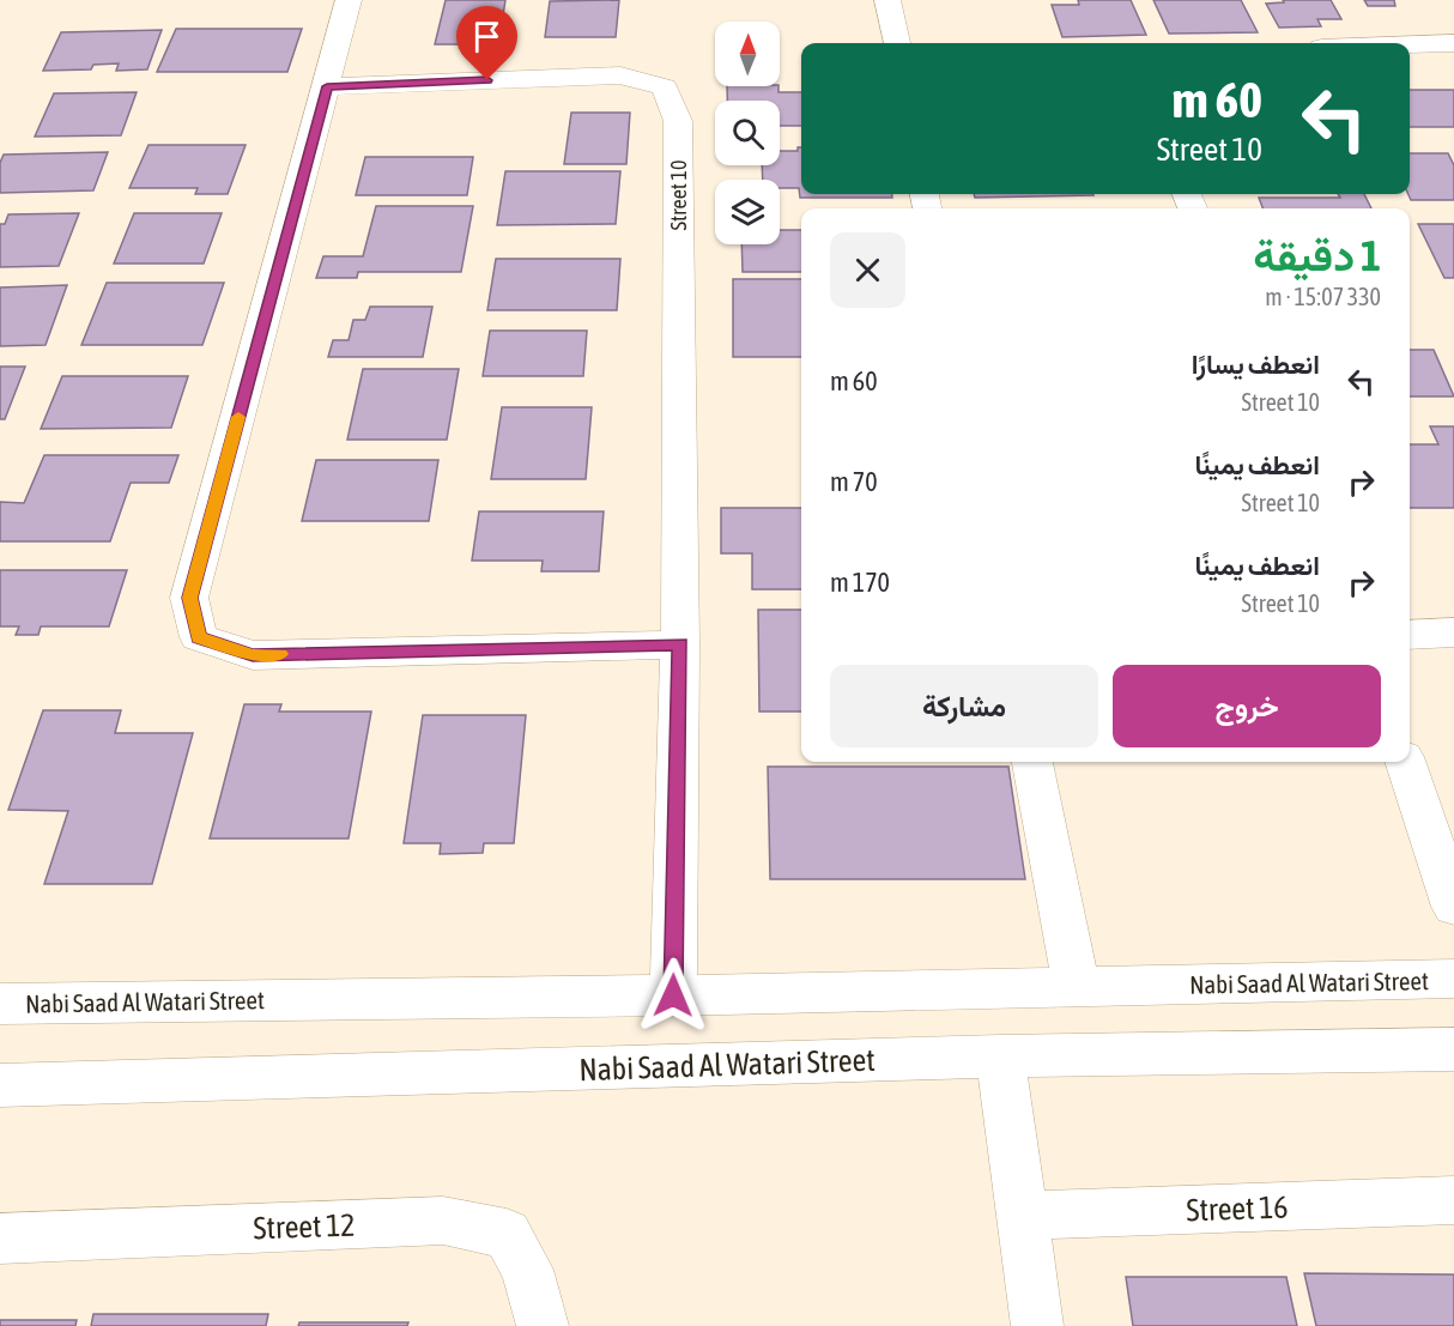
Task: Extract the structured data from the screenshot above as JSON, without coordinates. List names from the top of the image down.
{
  "streets": {
    "street": [
      "Street 10",
      "Nabi Saad Al Watari Street",
      "Street 16",
      "Street 12"
    ]
  },
  "crossings": [
    ["Street 10", "Nabi Saad Al Watari Street"]
  ],
  "north": "top",
  "page": {
    "turn": ["60 m", "Street 10"],
    "heading": ["1 دقيقة", "330 m · 15:07"],
    "list": [
      {
        "name": "انعطف يسارًا",
        "note": "Street 10",
        "value": "60 m"
      },
      {
        "name": "انعطف يمينًا",
        "note": "Street 10",
        "value": "70 m"
      },
      {
        "name": "انعطف يمينًا",
        "note": "Street 10",
        "value": "170 m"
      }
    ],
    "buttons": ["خروج", "مشاركة"]
  }
}
